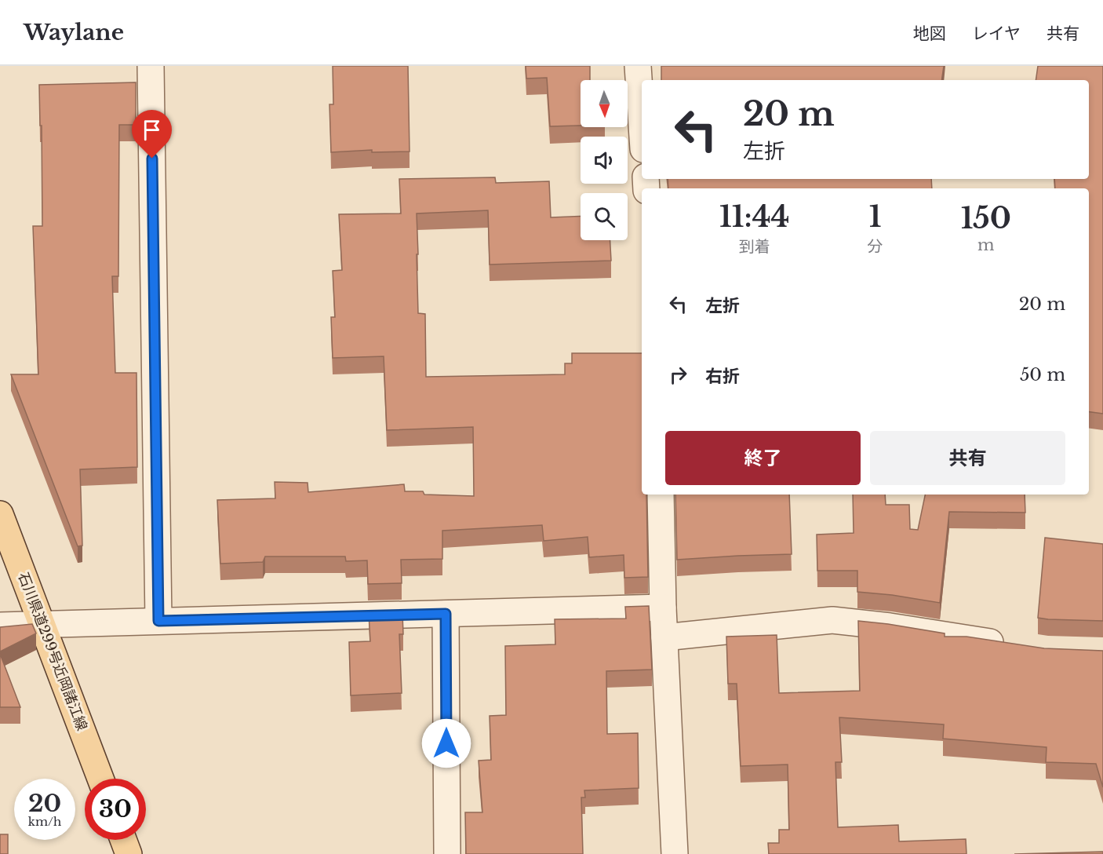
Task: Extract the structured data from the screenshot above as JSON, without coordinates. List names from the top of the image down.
{
  "streets": {
    "main road": ["石川県道299号近岡諸江線"]
  },
  "north": "bottom",
  "page": {
    "header": "Waylane",
    "nav": ["地図", "レイヤ", "共有"],
    "turn": ["20 m", "左折"],
    "eta": [
      "11:44",
      "到着",
      "1",
      "分",
      "150",
      "m"
    ],
    "list": [
      {
        "name": "左折",
        "value": "20 m"
      },
      {
        "name": "右折",
        "value": "50 m"
      }
    ],
    "buttons": ["終了", "共有"],
    "speed": "20 km/h",
    "limit": "30"
  }
}
